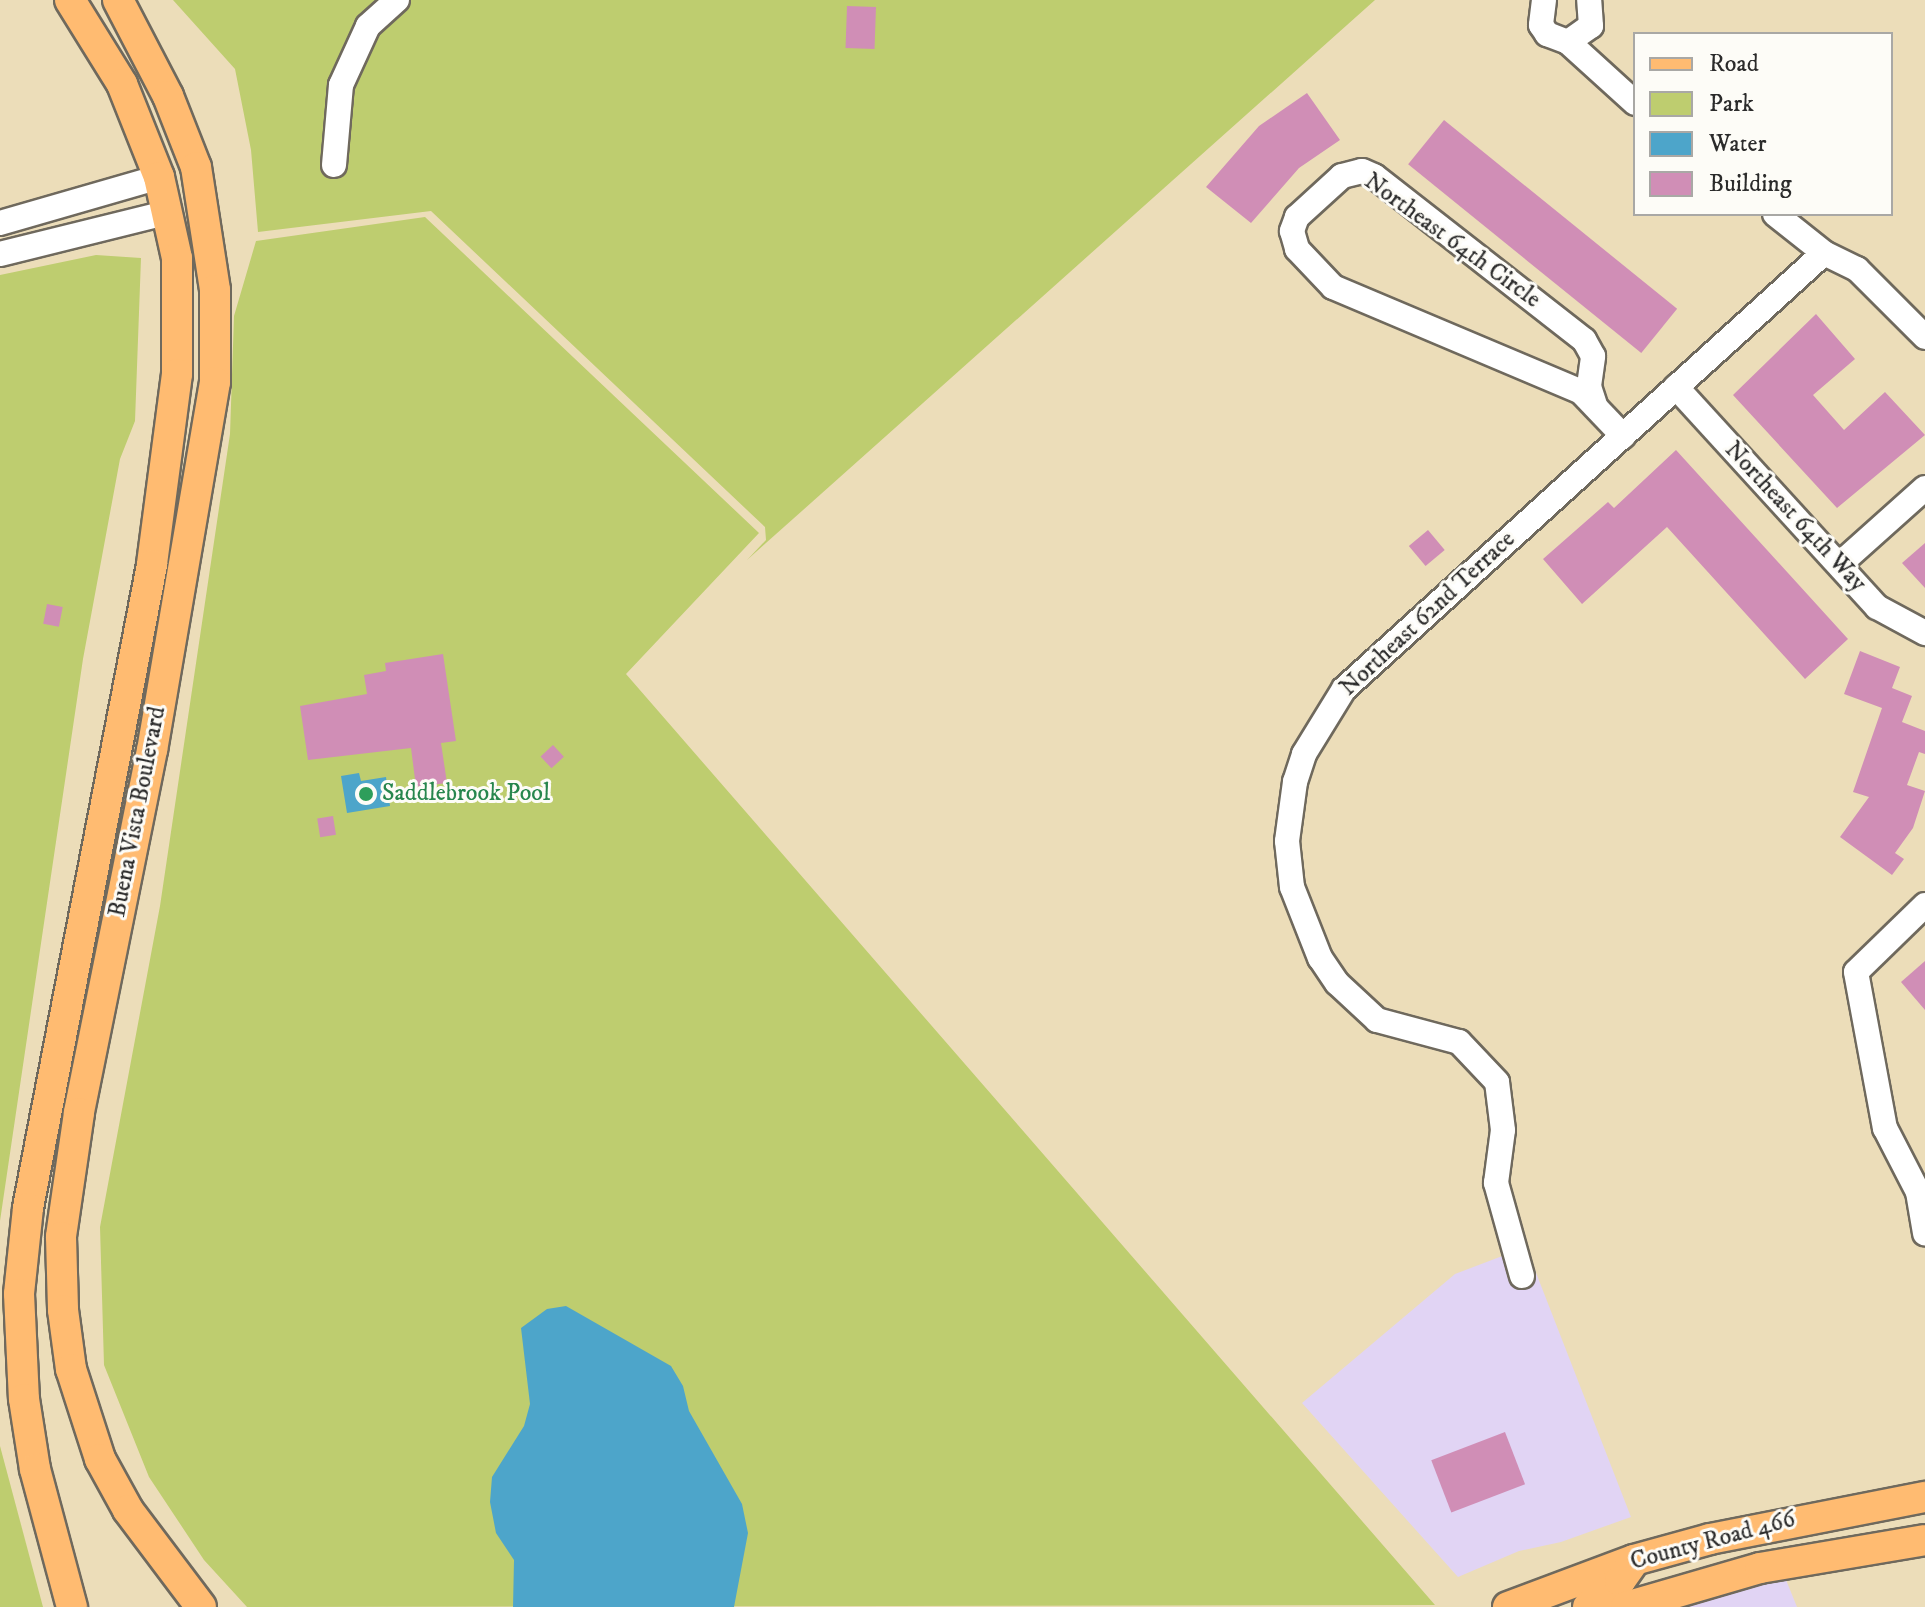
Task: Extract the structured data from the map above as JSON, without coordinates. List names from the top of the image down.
{
  "streets": {
    "main road": ["Buena Vista Boulevard", "County Road 466"],
    "street": ["Northeast 64th Circle", "Northeast 64th Way", "Northeast 62nd Terrace"]
  },
  "crossings": [
    ["Northeast 64th Circle", "Northeast 62nd Terrace"],
    ["Northeast 64th Way", "Northeast 62nd Terrace"]
  ],
  "places": ["Saddlebrook Pool"],
  "legend": [
    "Road",
    "Park",
    "Water",
    "Building"
  ]
}
